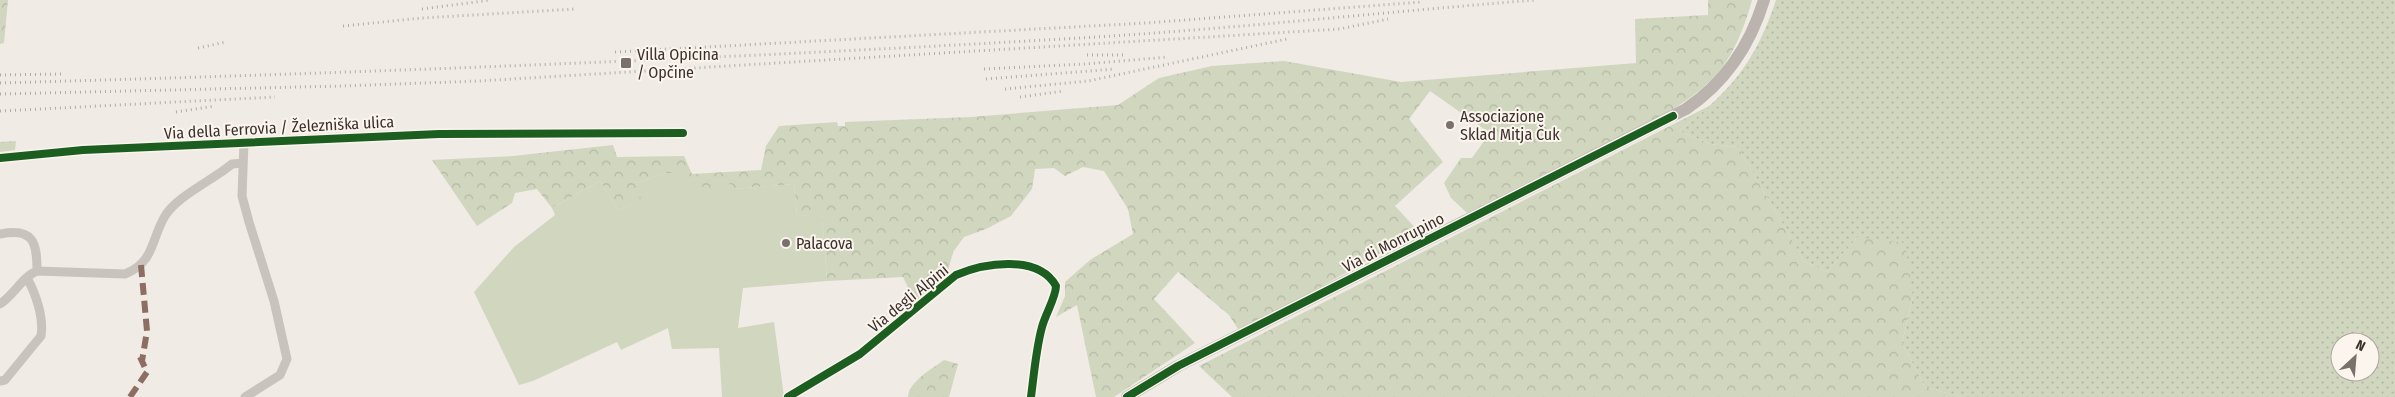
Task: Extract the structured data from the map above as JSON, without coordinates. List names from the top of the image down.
{
  "streets": {
    "main road": ["Via di Monrupino"],
    "street": ["Via della Ferrovia / Železniška ulica", "Via degli Alpini"]
  },
  "places": {
    "transit": ["Villa Opicina / Opčine"],
    "other": ["Associazione Sklad Mitja Čuk", "Palacova"]
  },
  "north": "top right"
}
